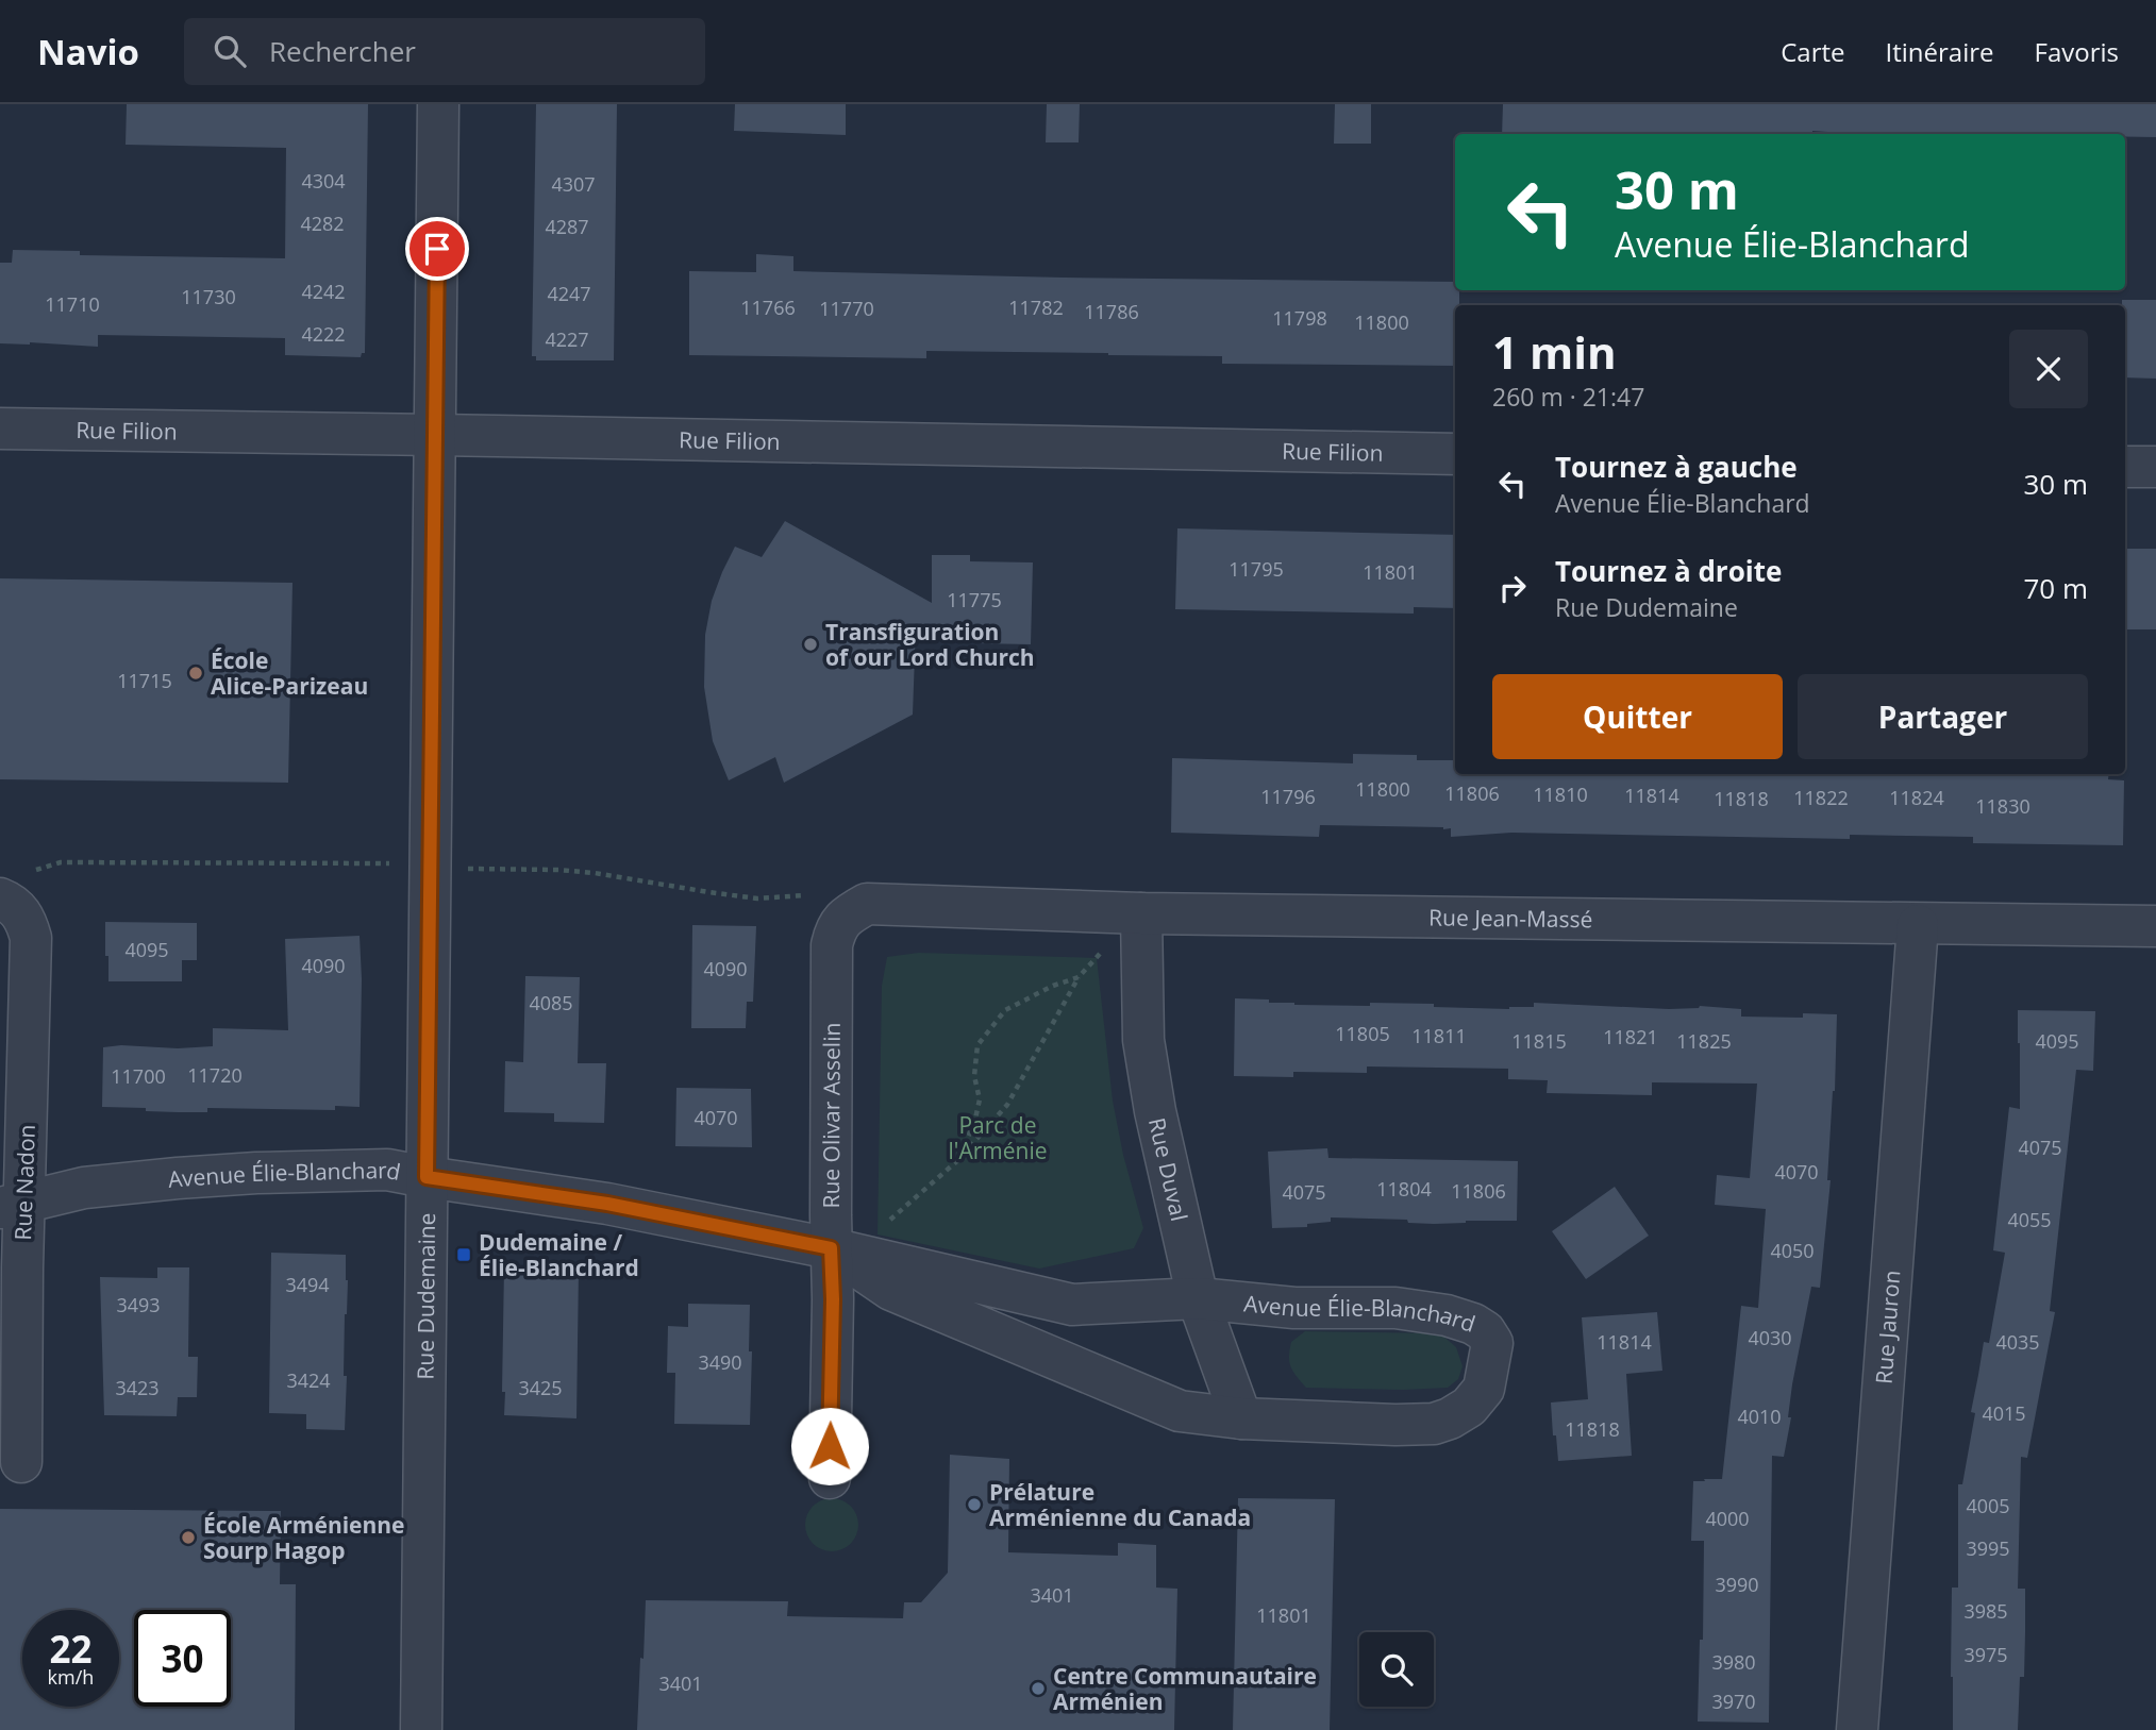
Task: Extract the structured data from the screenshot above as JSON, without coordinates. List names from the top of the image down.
{
  "streets": {
    "street": [
      "Rue Filion",
      "Rue Jean-Massé",
      "Rue Olivar Asselin",
      "Rue Duval",
      "Avenue Élie-Blanchard",
      "Rue Nadon",
      "Rue Dudemaine",
      "Rue Jauron"
    ]
  },
  "crossings": [
    ["Rue Filion", "Rue Dudemaine"],
    ["Rue Jean-Massé", "Rue Olivar Asselin"],
    ["Rue Jean-Massé", "Rue Duval"],
    ["Rue Jean-Massé", "Rue Jauron"],
    ["Rue Olivar Asselin", "Avenue Élie-Blanchard"],
    ["Rue Duval", "Avenue Élie-Blanchard"],
    ["Avenue Élie-Blanchard", "Rue Nadon"],
    ["Avenue Élie-Blanchard", "Rue Dudemaine"]
  ],
  "parks": ["Parc de l'Arménie"],
  "places": {
    "other": [
      "Transfiguration of our Lord Church",
      "École Alice-Parizeau",
      "Prélature Arménienne du Canada",
      "École Arménienne Sourp Hagop",
      "Centre Communautaire Arménien"
    ],
    "transit": ["Dudemaine / Élie-Blanchard"]
  },
  "house_numbers": [
    "4304",
    "4307",
    "4282",
    "4287",
    "4242",
    "4247",
    "11730",
    "11710",
    "11766",
    "11782",
    "11770",
    "11786",
    "11798",
    "11800",
    "4222",
    "4227",
    "11795",
    "11801",
    "11775",
    "11715",
    "11800",
    "11806",
    "11810",
    "11814",
    "11796",
    "11822",
    "11824",
    "11818",
    "11830",
    "4095",
    "4090",
    "4090",
    "4085",
    "11805",
    "11811",
    "11821",
    "11815",
    "11825",
    "4095",
    "11720",
    "11700",
    "4070",
    "4075",
    "4070",
    "11804",
    "11806",
    "4075",
    "4055",
    "4050",
    "3494",
    "3493",
    "4030",
    "11814",
    "4035",
    "3490",
    "3424",
    "3423",
    "3425",
    "4015",
    "4010",
    "11818",
    "4005",
    "4000",
    "3995",
    "3990",
    "3401",
    "3985",
    "11801",
    "3975",
    "3980",
    "3401",
    "3970"
  ],
  "page": {
    "header": "Navio",
    "search": "Rechercher",
    "nav": ["Carte", "Itinéraire", "Favoris"],
    "turn": ["30 m", "Avenue Élie-Blanchard"],
    "heading": ["1 min", "260 m · 21:47"],
    "list": [
      {
        "name": "Tournez à gauche",
        "note": "Avenue Élie-Blanchard",
        "value": "30 m"
      },
      {
        "name": "Tournez à droite",
        "note": "Rue Dudemaine",
        "value": "70 m"
      }
    ],
    "buttons": ["Quitter", "Partager"],
    "speed": "22 km/h",
    "limit": "30"
  }
}
